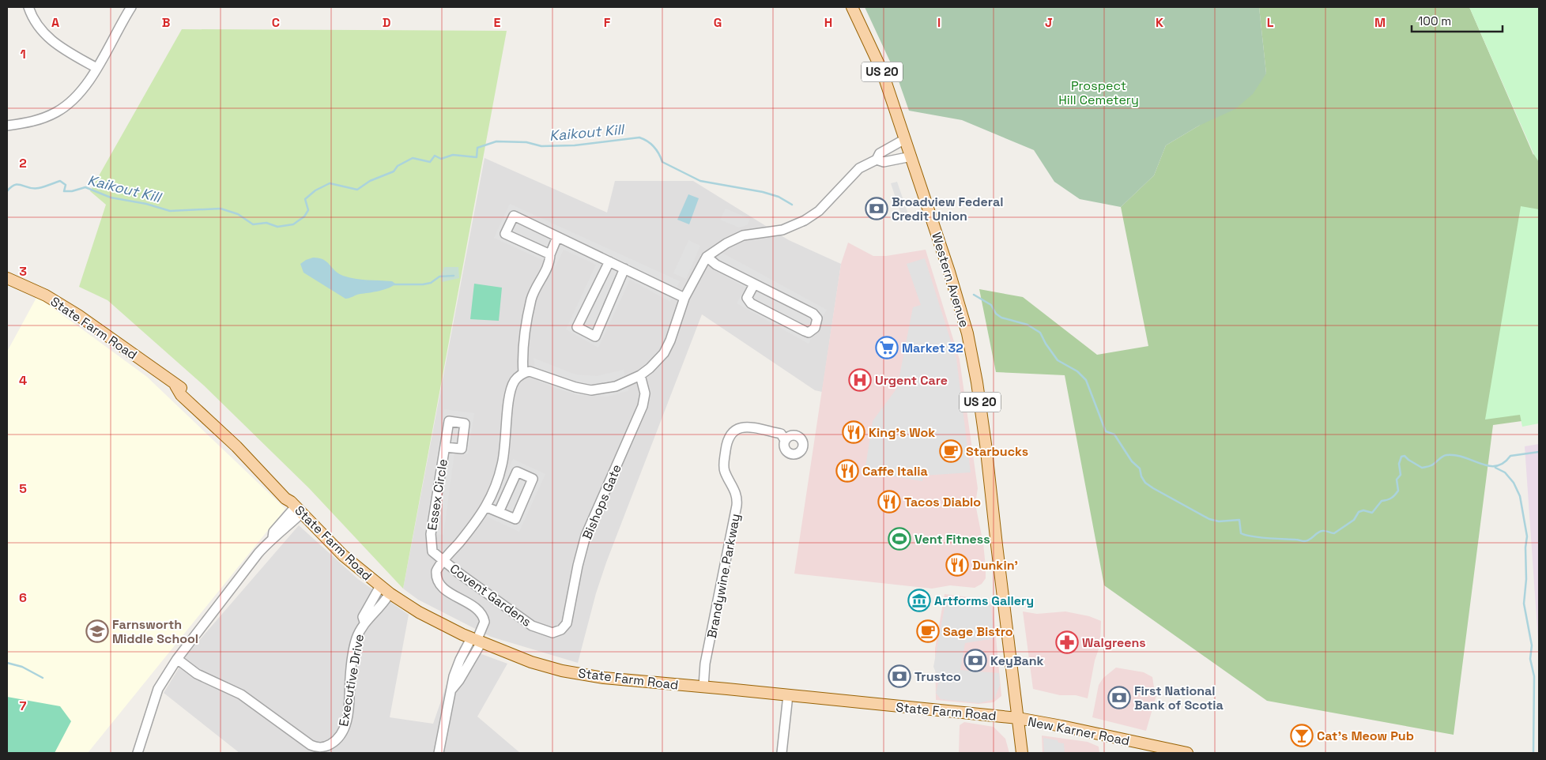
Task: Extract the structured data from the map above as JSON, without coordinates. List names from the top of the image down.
{
  "streets": {
    "main road": [
      "US 20",
      "Western Avenue",
      "State Farm Road",
      "New Karner Road"
    ],
    "street": [
      "Essex Circle",
      "Bishops Gate",
      "Brandywine Parkway",
      "Covent Gardens",
      "Executive Drive"
    ]
  },
  "crossings": [
    ["Western Avenue", "State Farm Road"],
    ["Western Avenue", "New Karner Road"],
    ["State Farm Road", "Brandywine Parkway"],
    ["State Farm Road", "Executive Drive"],
    ["State Farm Road", "New Karner Road"],
    ["Essex Circle", "Covent Gardens"],
    ["Bishops Gate", "Covent Gardens"]
  ],
  "water": ["Kaikout Kill"],
  "parks": ["Prospect Hill Cemetery"],
  "places": {
    "bank": [
      "Broadview Federal Credit Union",
      "KeyBank",
      "Trustco",
      "First National Bank of Scotia"
    ],
    "supermarket": ["Market 32"],
    "hospital": ["Urgent Care"],
    "restaurant": [
      "King’s Wok",
      "Caffe Italia",
      "Tacos Diablo",
      "Dunkin'"
    ],
    "cafe": ["Starbucks", "Sage Bistro"],
    "sports": ["Vent Fitness"],
    "museum": ["Artforms Gallery"],
    "school or university": ["Farnsworth Middle School"],
    "pharmacy": ["Walgreens"],
    "bar": ["Cat's Meow Pub"]
  },
  "scale_bar": "100 m",
  "grid": {
    "columns": [
      "A",
      "B",
      "C",
      "D",
      "E",
      "F",
      "G",
      "H",
      "I",
      "J",
      "K",
      "L",
      "M"
    ],
    "rows": [
      "1",
      "2",
      "3",
      "4",
      "5",
      "6",
      "7"
    ]
  }
}
